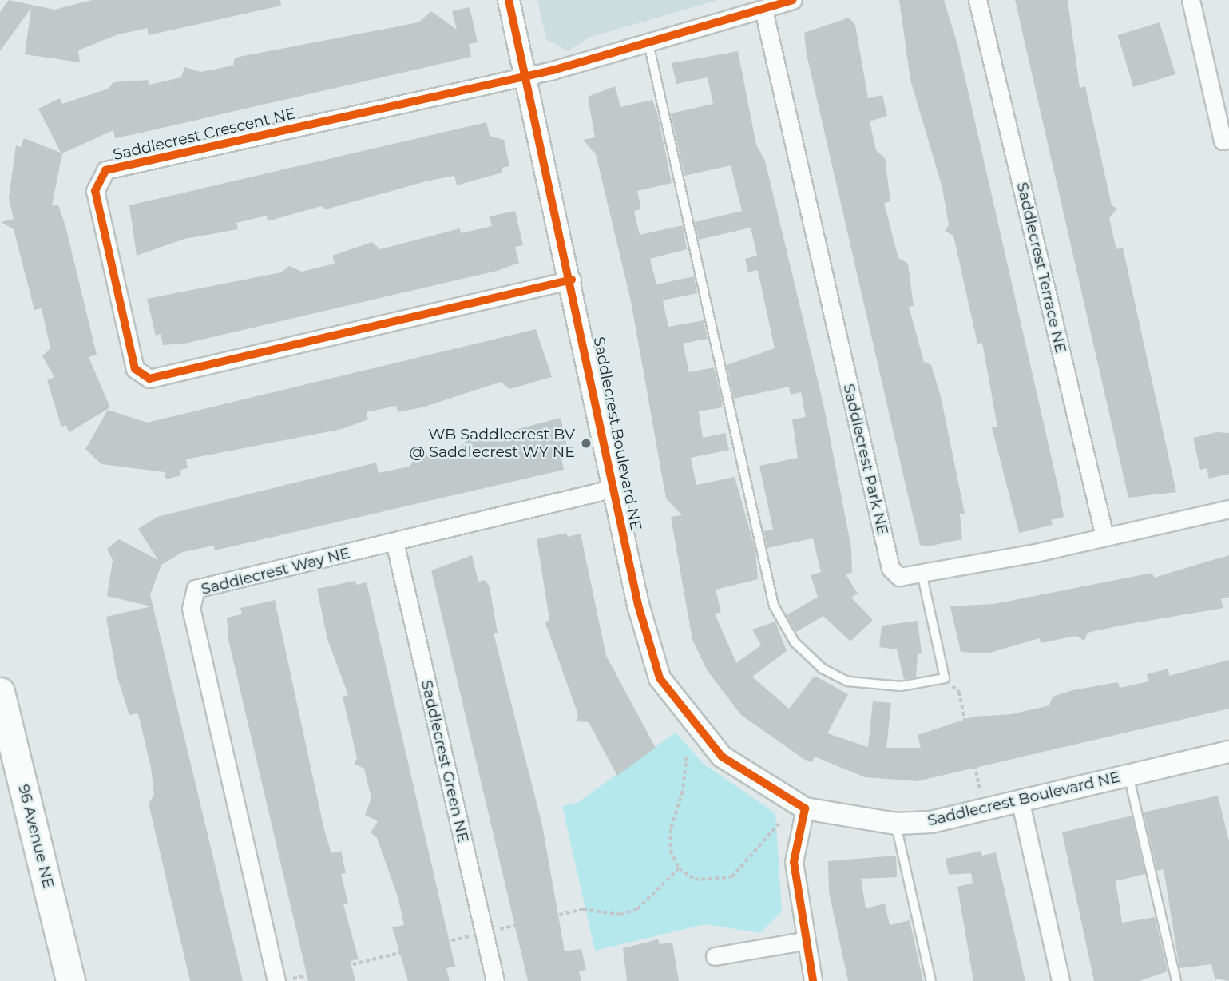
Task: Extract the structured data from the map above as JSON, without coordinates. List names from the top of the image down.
{
  "streets": {
    "main road": ["96 Avenue NE"],
    "street": [
      "Saddlecrest Crescent NE",
      "Saddlecrest Terrace NE",
      "Saddlecrest Boulevard NE",
      "Saddlecrest Park NE",
      "Saddlecrest Way NE",
      "Saddlecrest Green NE"
    ]
  },
  "crossings": [
    ["Saddlecrest Crescent NE", "Saddlecrest Boulevard NE"],
    ["Saddlecrest Terrace NE", "Saddlecrest Park NE"],
    ["Saddlecrest Boulevard NE", "Saddlecrest Way NE"],
    ["Saddlecrest Way NE", "Saddlecrest Green NE"]
  ],
  "places": ["WB Saddlecrest BV @ Saddlecrest WY NE"]
}
